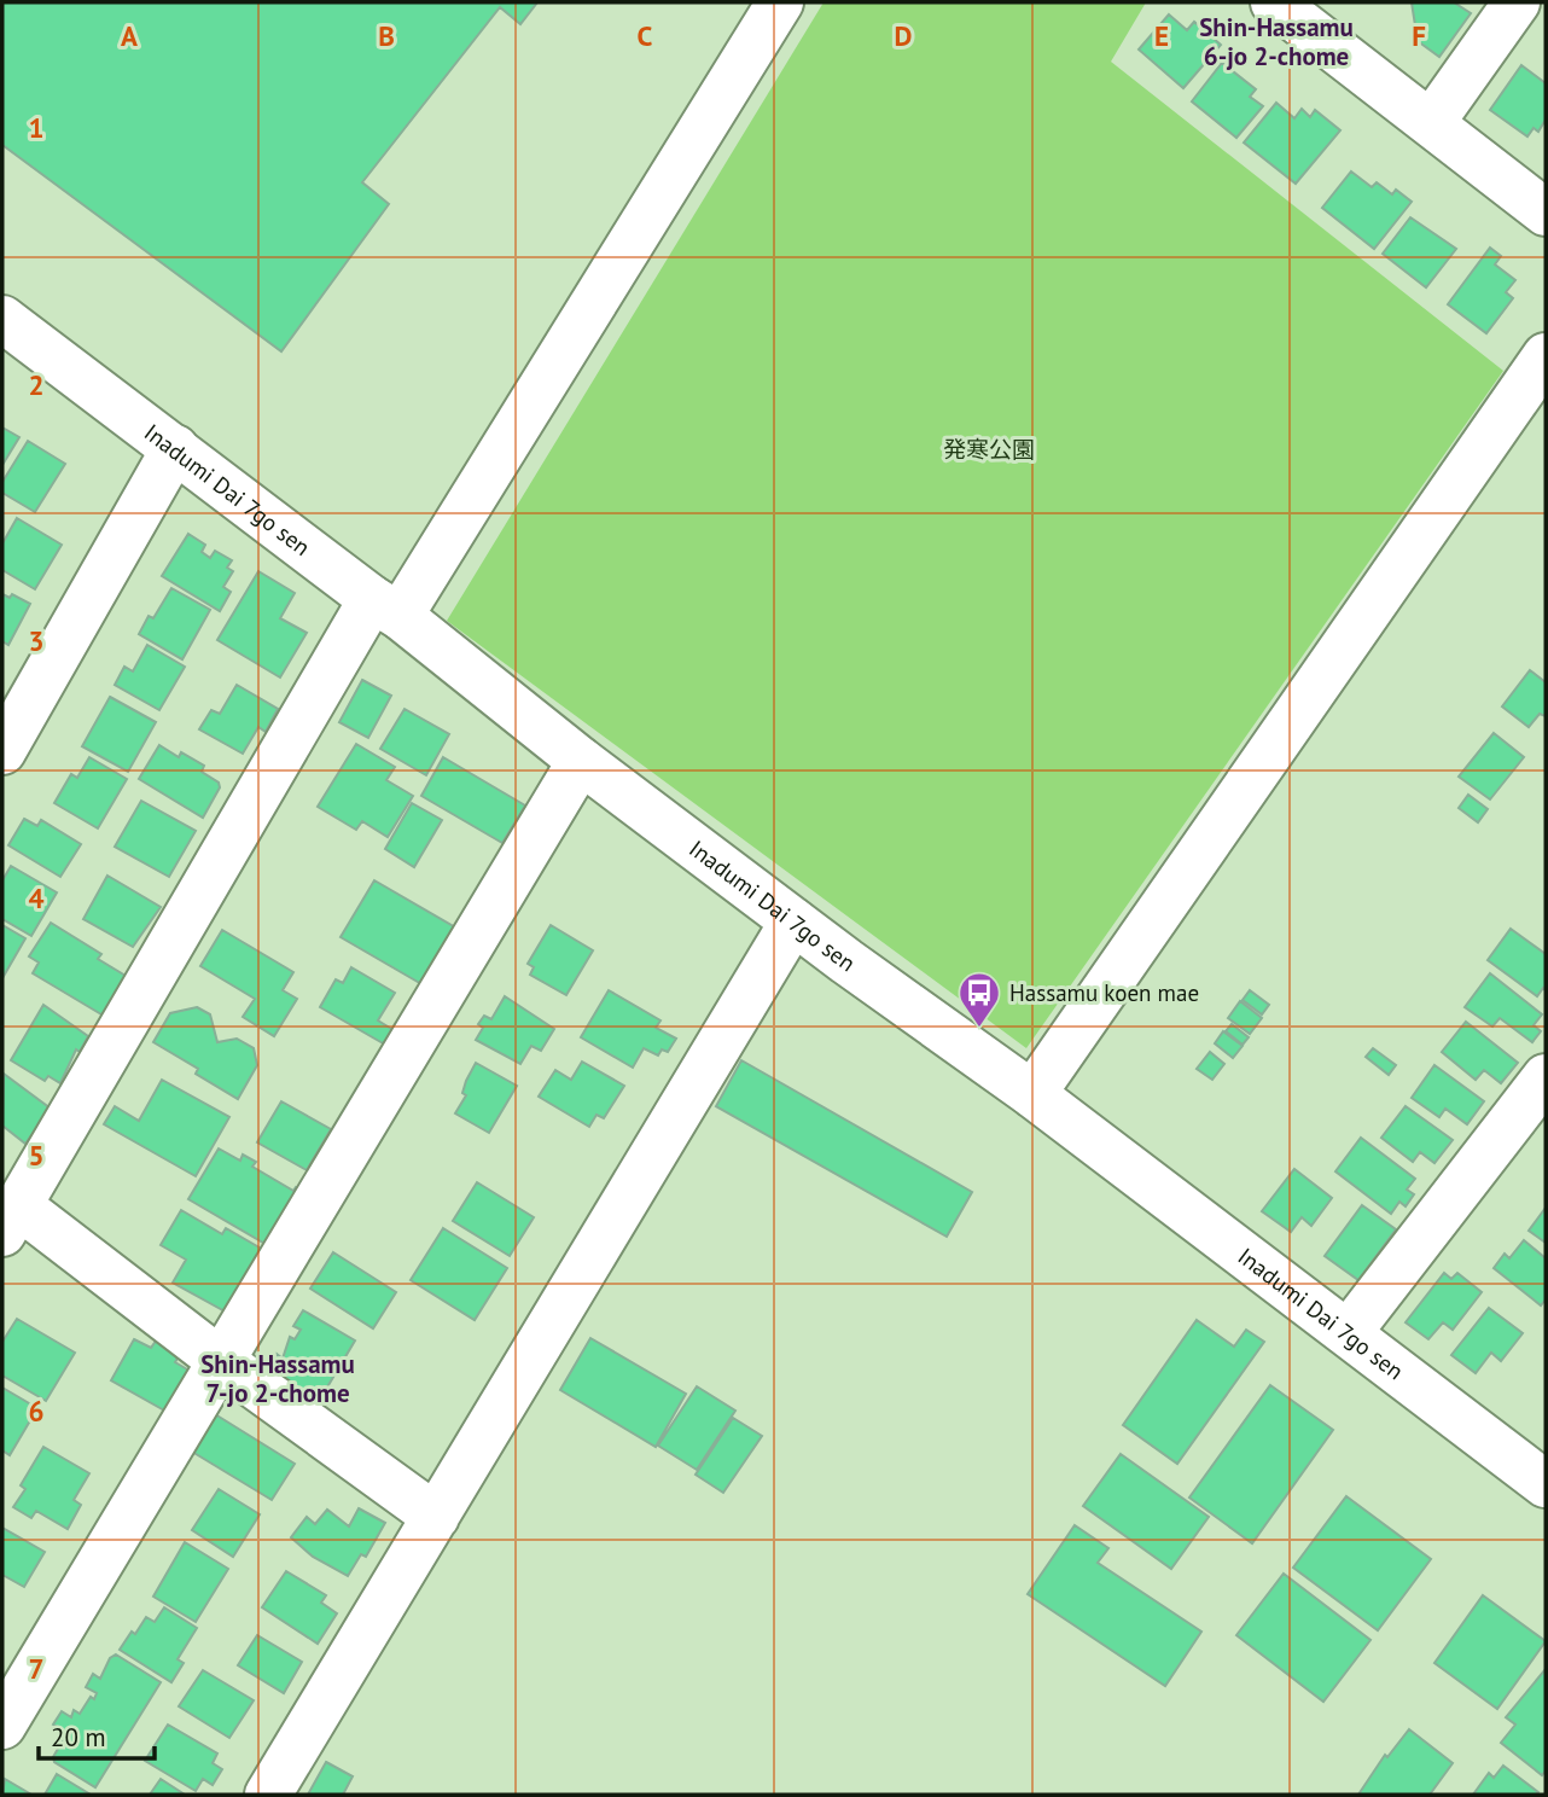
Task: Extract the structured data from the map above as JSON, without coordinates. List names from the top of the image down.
{
  "streets": {
    "street": ["Inadumi Dai 7go sen"]
  },
  "districts": ["Shin-Hassamu 6-jo 2-chome", "Shin-Hassamu 7-jo 2-chome"],
  "parks": ["発寒公園"],
  "places": {
    "bus stop": ["Hassamu koen mae"]
  },
  "scale_bar": "20 m",
  "grid": {
    "columns": [
      "A",
      "B",
      "C",
      "D",
      "E",
      "F"
    ],
    "rows": [
      "1",
      "2",
      "3",
      "4",
      "5",
      "6",
      "7"
    ]
  }
}
